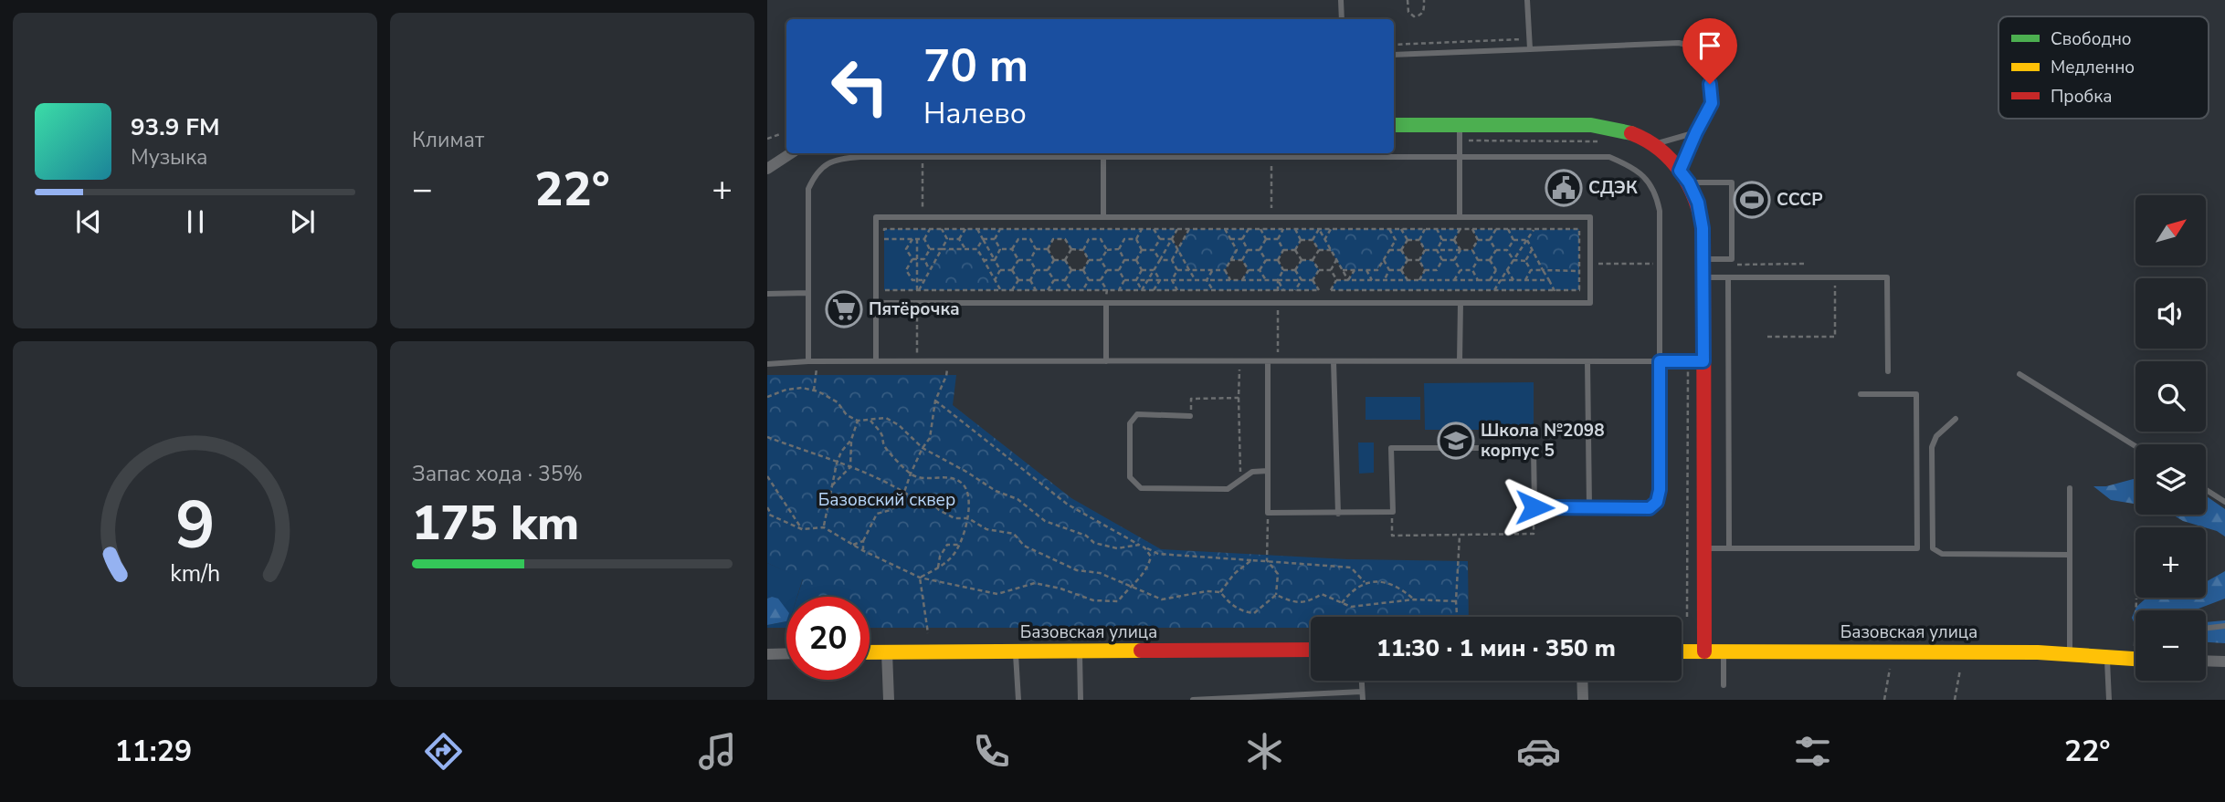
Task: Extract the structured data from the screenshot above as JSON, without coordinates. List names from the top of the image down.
{
  "streets": {
    "street": ["Базовская улица"]
  },
  "parks": ["Базовский сквер"],
  "places": {
    "public building": ["СДЭК"],
    "sports": ["СССР"],
    "supermarket": ["Пятёрочка"],
    "school or university": ["Школа №2098 корпус 5"]
  },
  "legend": ["Свободно", "Медленно", "Пробка"],
  "north": "top right",
  "page": {
    "tile": [
      "Климат",
      ["Запас хода · 35%", "175 km"]
    ],
    "turn": ["70 m", "Налево"],
    "song": ["93.9 FM", "Музыка"],
    "heat": ["−", "22°", "+"],
    "map_buttons": ["+", "−"],
    "limit": "20",
    "trip": "11:30 · 1 мин · 350 m",
    "tabs": ["11:29", "22°"],
    "gauge": ["9", "km/h"]
  }
}
